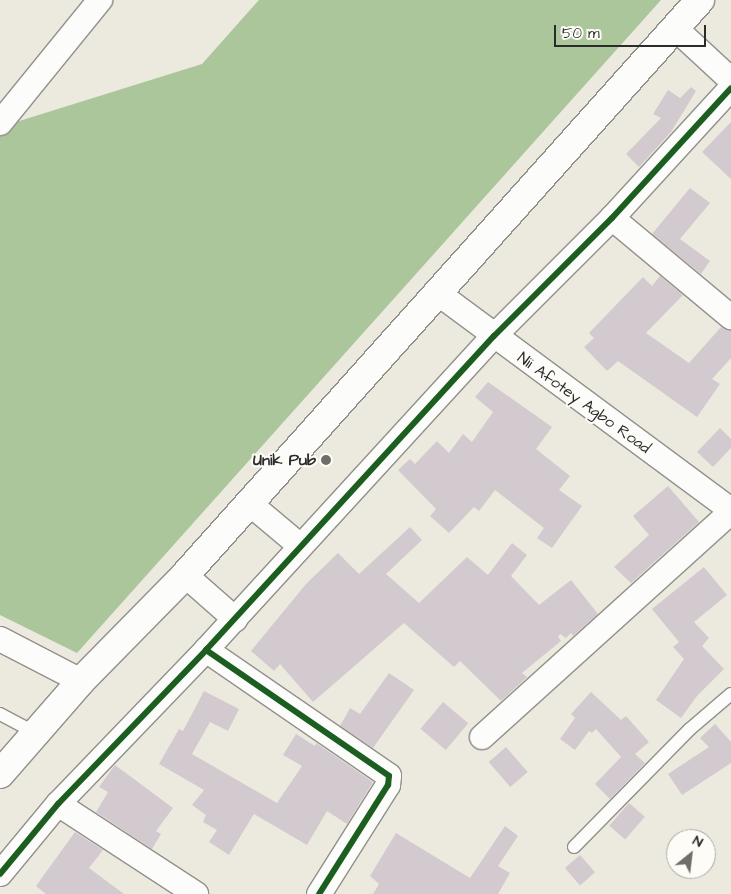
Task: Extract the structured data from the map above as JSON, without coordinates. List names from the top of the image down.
{
  "streets": {
    "street": ["Nii Afotey Agbo Road"]
  },
  "places": ["Unik Pub"],
  "scale_bar": "50 m",
  "north": "top right"
}
